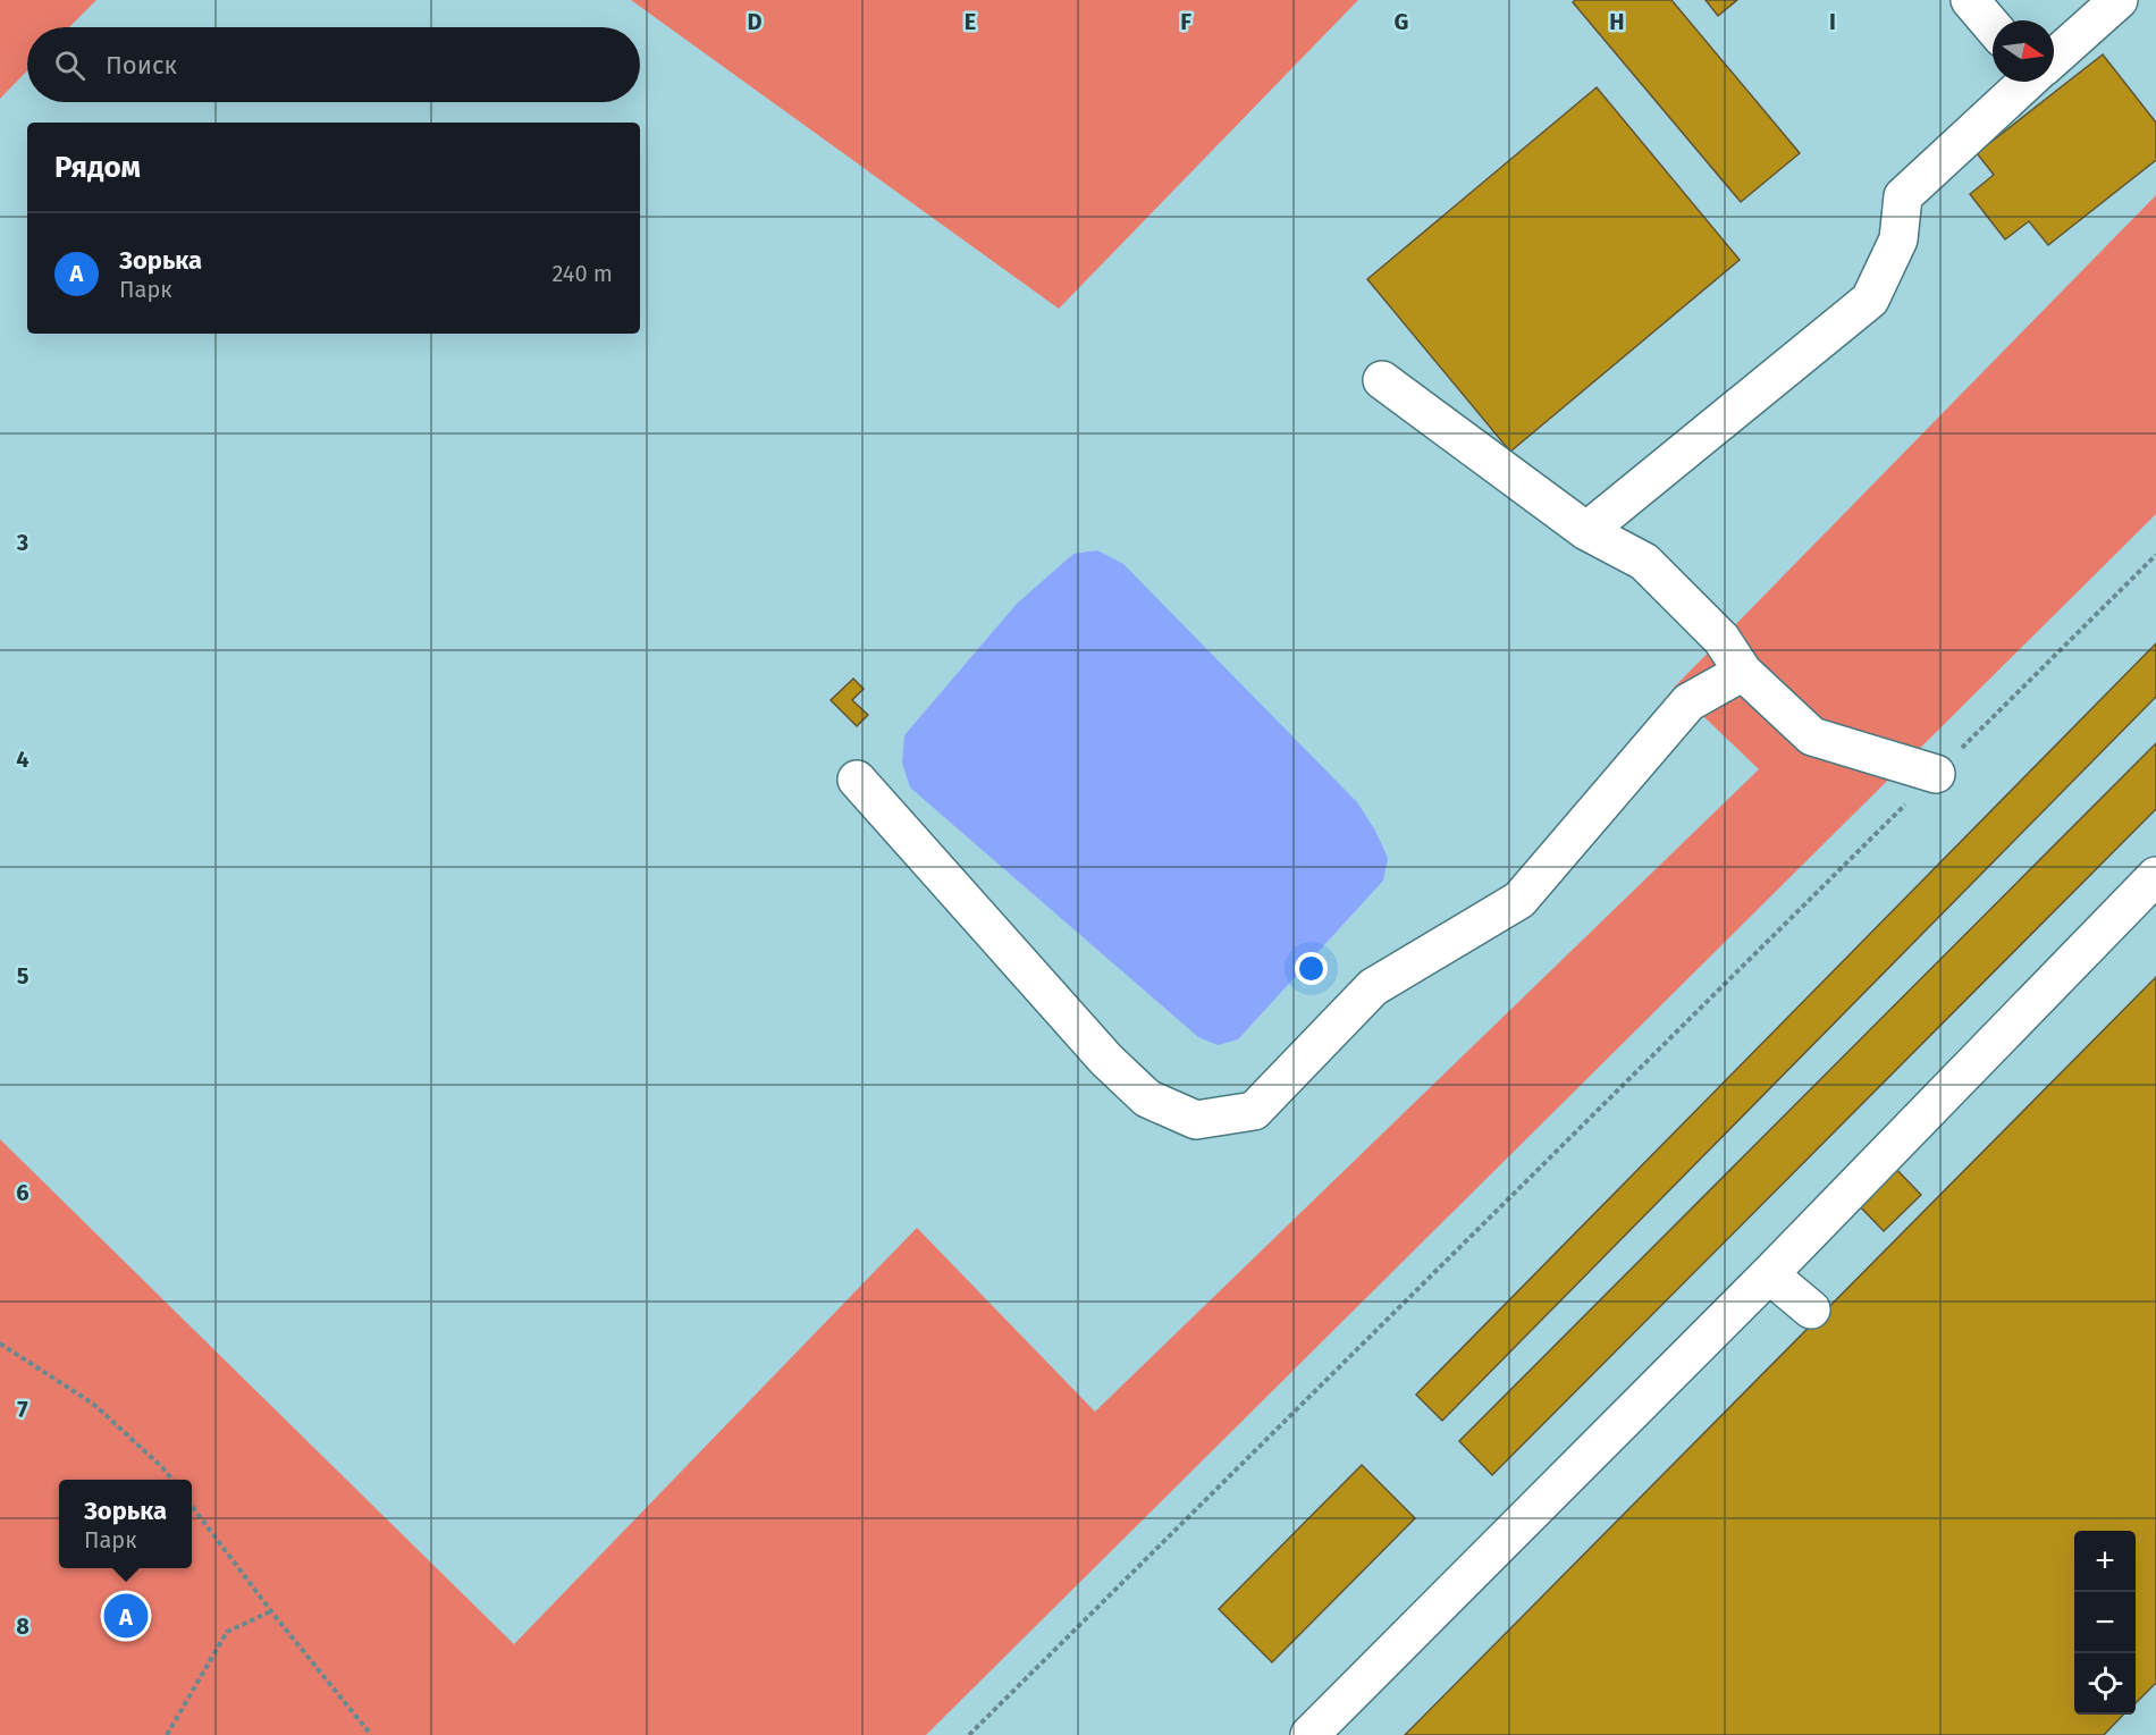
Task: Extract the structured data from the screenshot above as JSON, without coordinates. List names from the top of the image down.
{
  "north": "right",
  "page": {
    "search": "Поиск",
    "heading": "Рядом",
    "list": [
      {
        "mark": "A",
        "name": "Зорька",
        "note": "Парк",
        "value": "240 m"
      }
    ],
    "popup": ["Зорька", "Парк"],
    "map_buttons": ["+", "−"],
    "pins": "A"
  },
  "grid": {
    "columns": [
      "D",
      "E",
      "F",
      "G",
      "H",
      "I"
    ],
    "rows": [
      "3",
      "4",
      "5",
      "6",
      "7",
      "8"
    ]
  }
}
